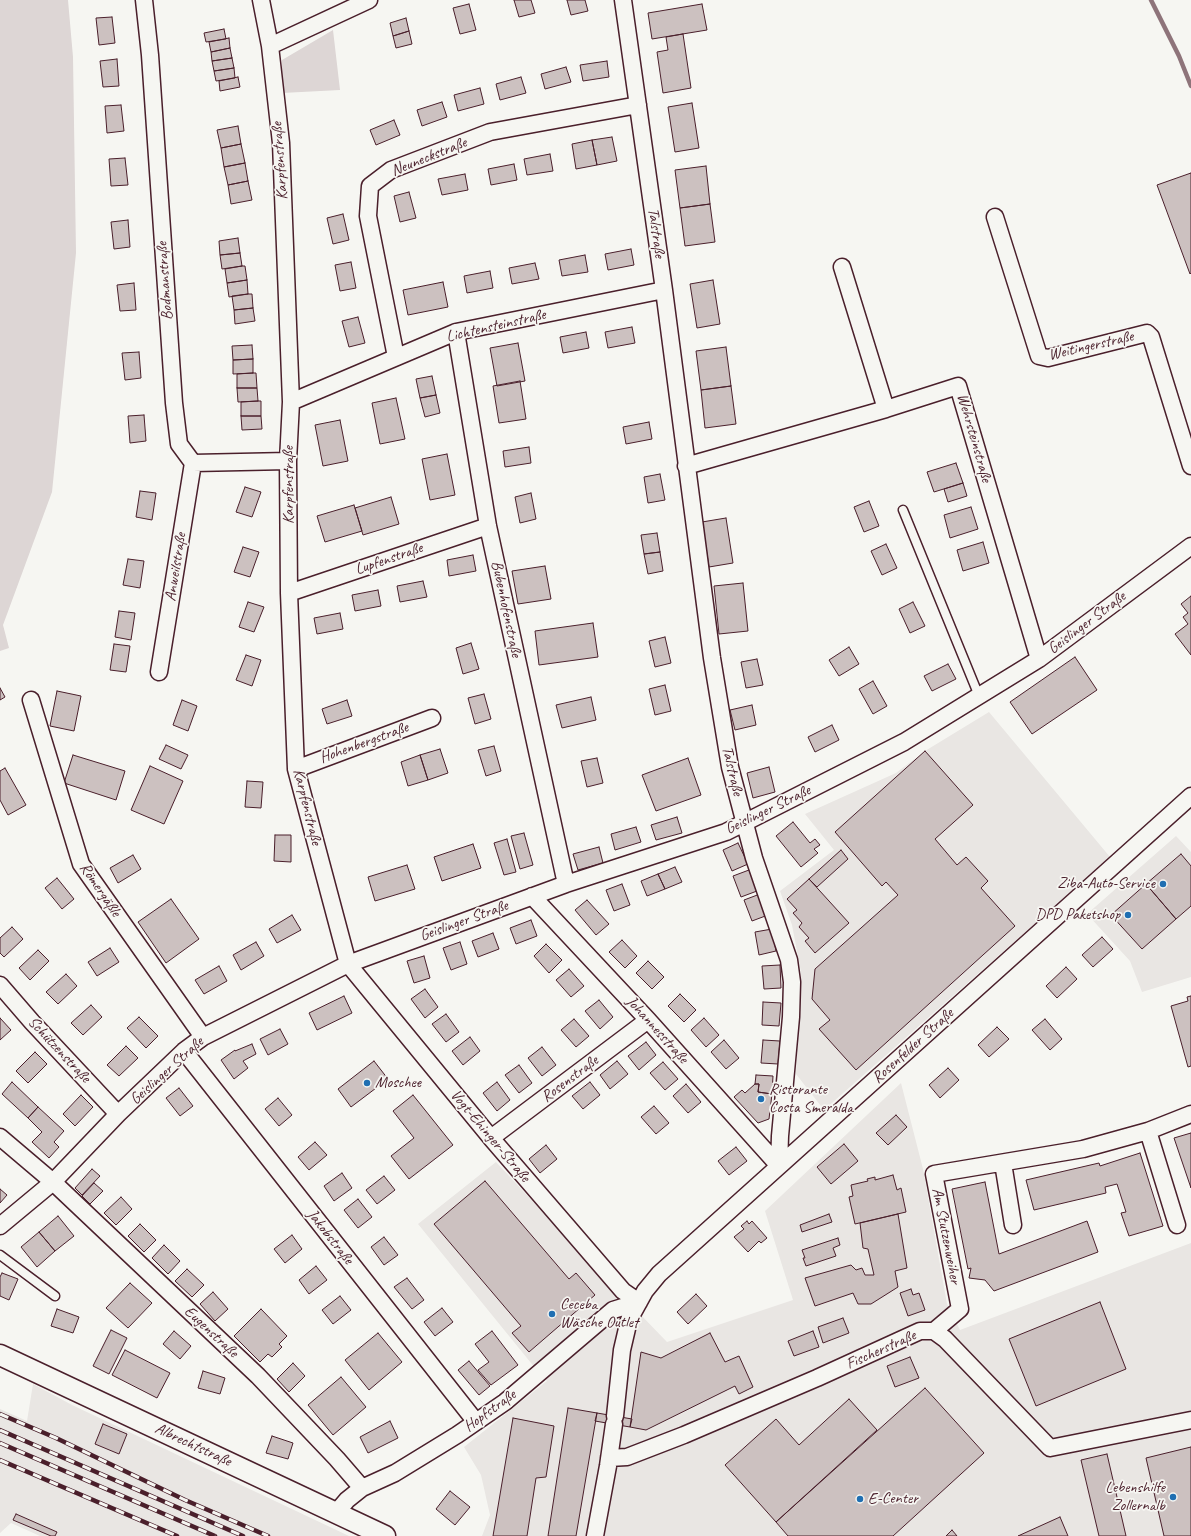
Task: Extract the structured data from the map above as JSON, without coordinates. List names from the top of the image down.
{
  "streets": {
    "street": [
      "Neuneckstraße",
      "Karpfenstraße",
      "Talstraße",
      "Bodmanstraße",
      "Lichtensteinstraße",
      "Weitingerstraße",
      "Wehrsteinstraße",
      "Lupfenstraße",
      "Anweilstraße",
      "Bubenhofenstraße",
      "Geislinger Straße",
      "Hohenbergstraße",
      "Römergäßle",
      "Johannesstraße",
      "Rosenfelder Straße",
      "Schützenstraße",
      "Rosenstraße",
      "Vogt-Ehinger-Straße",
      "Am Stutzenweiher",
      "Jakobstraße",
      "Eugenstraße",
      "Fischerstraße",
      "Hopfstraße",
      "Albrechtstraße"
    ]
  },
  "crossings": [
    ["Neuneckstraße", "Talstraße"],
    ["Neuneckstraße", "Lichtensteinstraße"],
    ["Karpfenstraße", "Lichtensteinstraße"],
    ["Karpfenstraße", "Lupfenstraße"],
    ["Karpfenstraße", "Geislinger Straße"],
    ["Karpfenstraße", "Hohenbergstraße"],
    ["Karpfenstraße", "Vogt-Ehinger-Straße"],
    ["Talstraße", "Lichtensteinstraße"],
    ["Talstraße", "Geislinger Straße"],
    ["Talstraße", "Johannesstraße"],
    ["Talstraße", "Rosenfelder Straße"],
    ["Bodmanstraße", "Anweilstraße"],
    ["Lichtensteinstraße", "Bubenhofenstraße"],
    ["Wehrsteinstraße", "Geislinger Straße"],
    ["Lupfenstraße", "Bubenhofenstraße"],
    ["Bubenhofenstraße", "Geislinger Straße"],
    ["Geislinger Straße", "Römergäßle"],
    ["Geislinger Straße", "Johannesstraße"],
    ["Geislinger Straße", "Schützenstraße"],
    ["Geislinger Straße", "Vogt-Ehinger-Straße"],
    ["Geislinger Straße", "Jakobstraße"],
    ["Geislinger Straße", "Eugenstraße"],
    ["Johannesstraße", "Rosenfelder Straße"],
    ["Johannesstraße", "Rosenstraße"],
    ["Rosenfelder Straße", "Vogt-Ehinger-Straße"],
    ["Rosenfelder Straße", "Fischerstraße"],
    ["Rosenfelder Straße", "Hopfstraße"],
    ["Rosenstraße", "Vogt-Ehinger-Straße"],
    ["Vogt-Ehinger-Straße", "Hopfstraße"],
    ["Am Stutzenweiher", "Fischerstraße"],
    ["Jakobstraße", "Hopfstraße"],
    ["Eugenstraße", "Hopfstraße"],
    ["Hopfstraße", "Albrechtstraße"]
  ],
  "places": [
    "Ziba-Auto-Service",
    "DPD Paketshop",
    "Moschee",
    "Ristorante Costa Smeralda",
    "Ceceba Wäsche Outlet",
    "Lebenshilfe Zollernalb",
    "E-Center"
  ]
}
